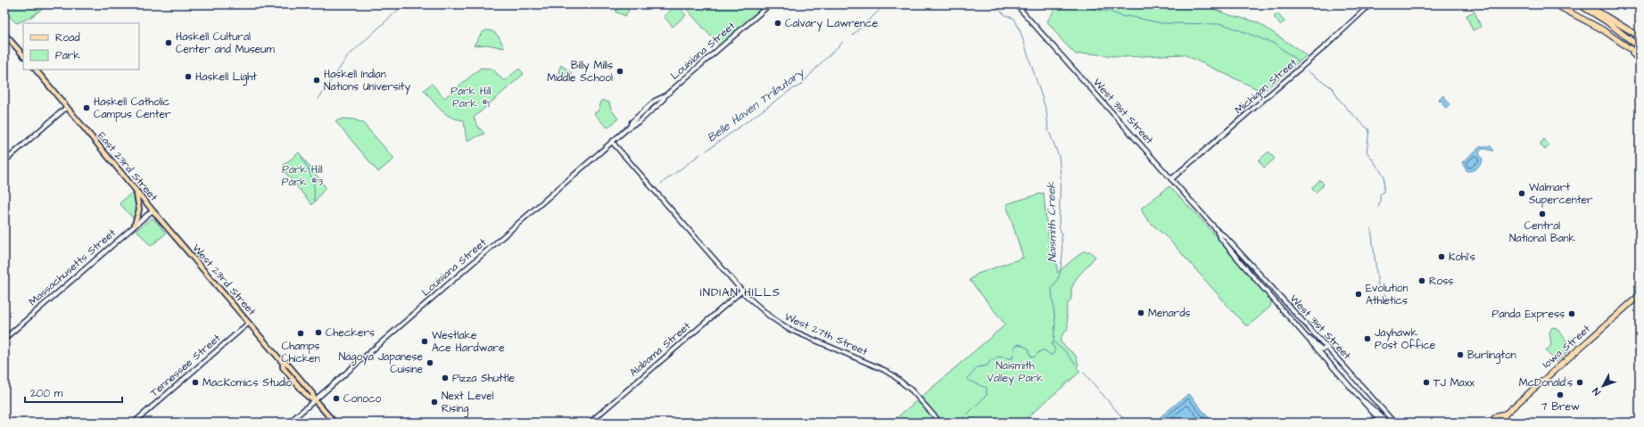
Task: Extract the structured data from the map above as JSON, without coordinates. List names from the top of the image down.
{
  "streets": {
    "highway": ["Iowa Street"],
    "main road": [
      "Louisiana Street",
      "Michigan Street",
      "West 31st Street",
      "East 23rd Street",
      "Massachusetts Street",
      "West 23rd Street",
      "West 27th Street",
      "Alabama Street",
      "Tennessee Street"
    ]
  },
  "crossings": [
    ["Louisiana Street", "West 23rd Street"],
    ["Louisiana Street", "West 27th Street"],
    ["Michigan Street", "West 31st Street"],
    ["East 23rd Street", "Massachusetts Street"],
    ["East 23rd Street", "West 23rd Street"],
    ["Massachusetts Street", "West 23rd Street"],
    ["West 23rd Street", "Tennessee Street"],
    ["West 27th Street", "Alabama Street"]
  ],
  "districts": ["INDIAN HILLS"],
  "water": ["Belle Haven Tributary", "Naismith Creek"],
  "parks": ["Park Hill Park #1", "Park Hill Park #3", "Naismith Valley Park"],
  "places": [
    "Calvary Lawrence",
    "Haskell Cultural Center and Museum",
    "Billy Mills Middle School",
    "Haskell Light",
    "Haskell Indian Nations University",
    "Haskell Catholic Campus Center",
    "Walmart Supercenter",
    "Central National Bank",
    "Kohl's",
    "Ross",
    "Evolution Athletics",
    "Menards",
    "Panda Express",
    "Checkers",
    "Champs Chicken",
    "Jayhawk Post Office",
    "Westlake Ace Hardware",
    "Burlington",
    "Nagoya Japanese Cuisine",
    "Pizza Shuttle",
    "MacKomics Studio",
    "TJ Maxx",
    "McDonald's",
    "7 Brew",
    "Conoco",
    "Next Level Rising"
  ],
  "legend": ["Road", "Park"],
  "scale_bar": "200 m",
  "north": "bottom left"
}
